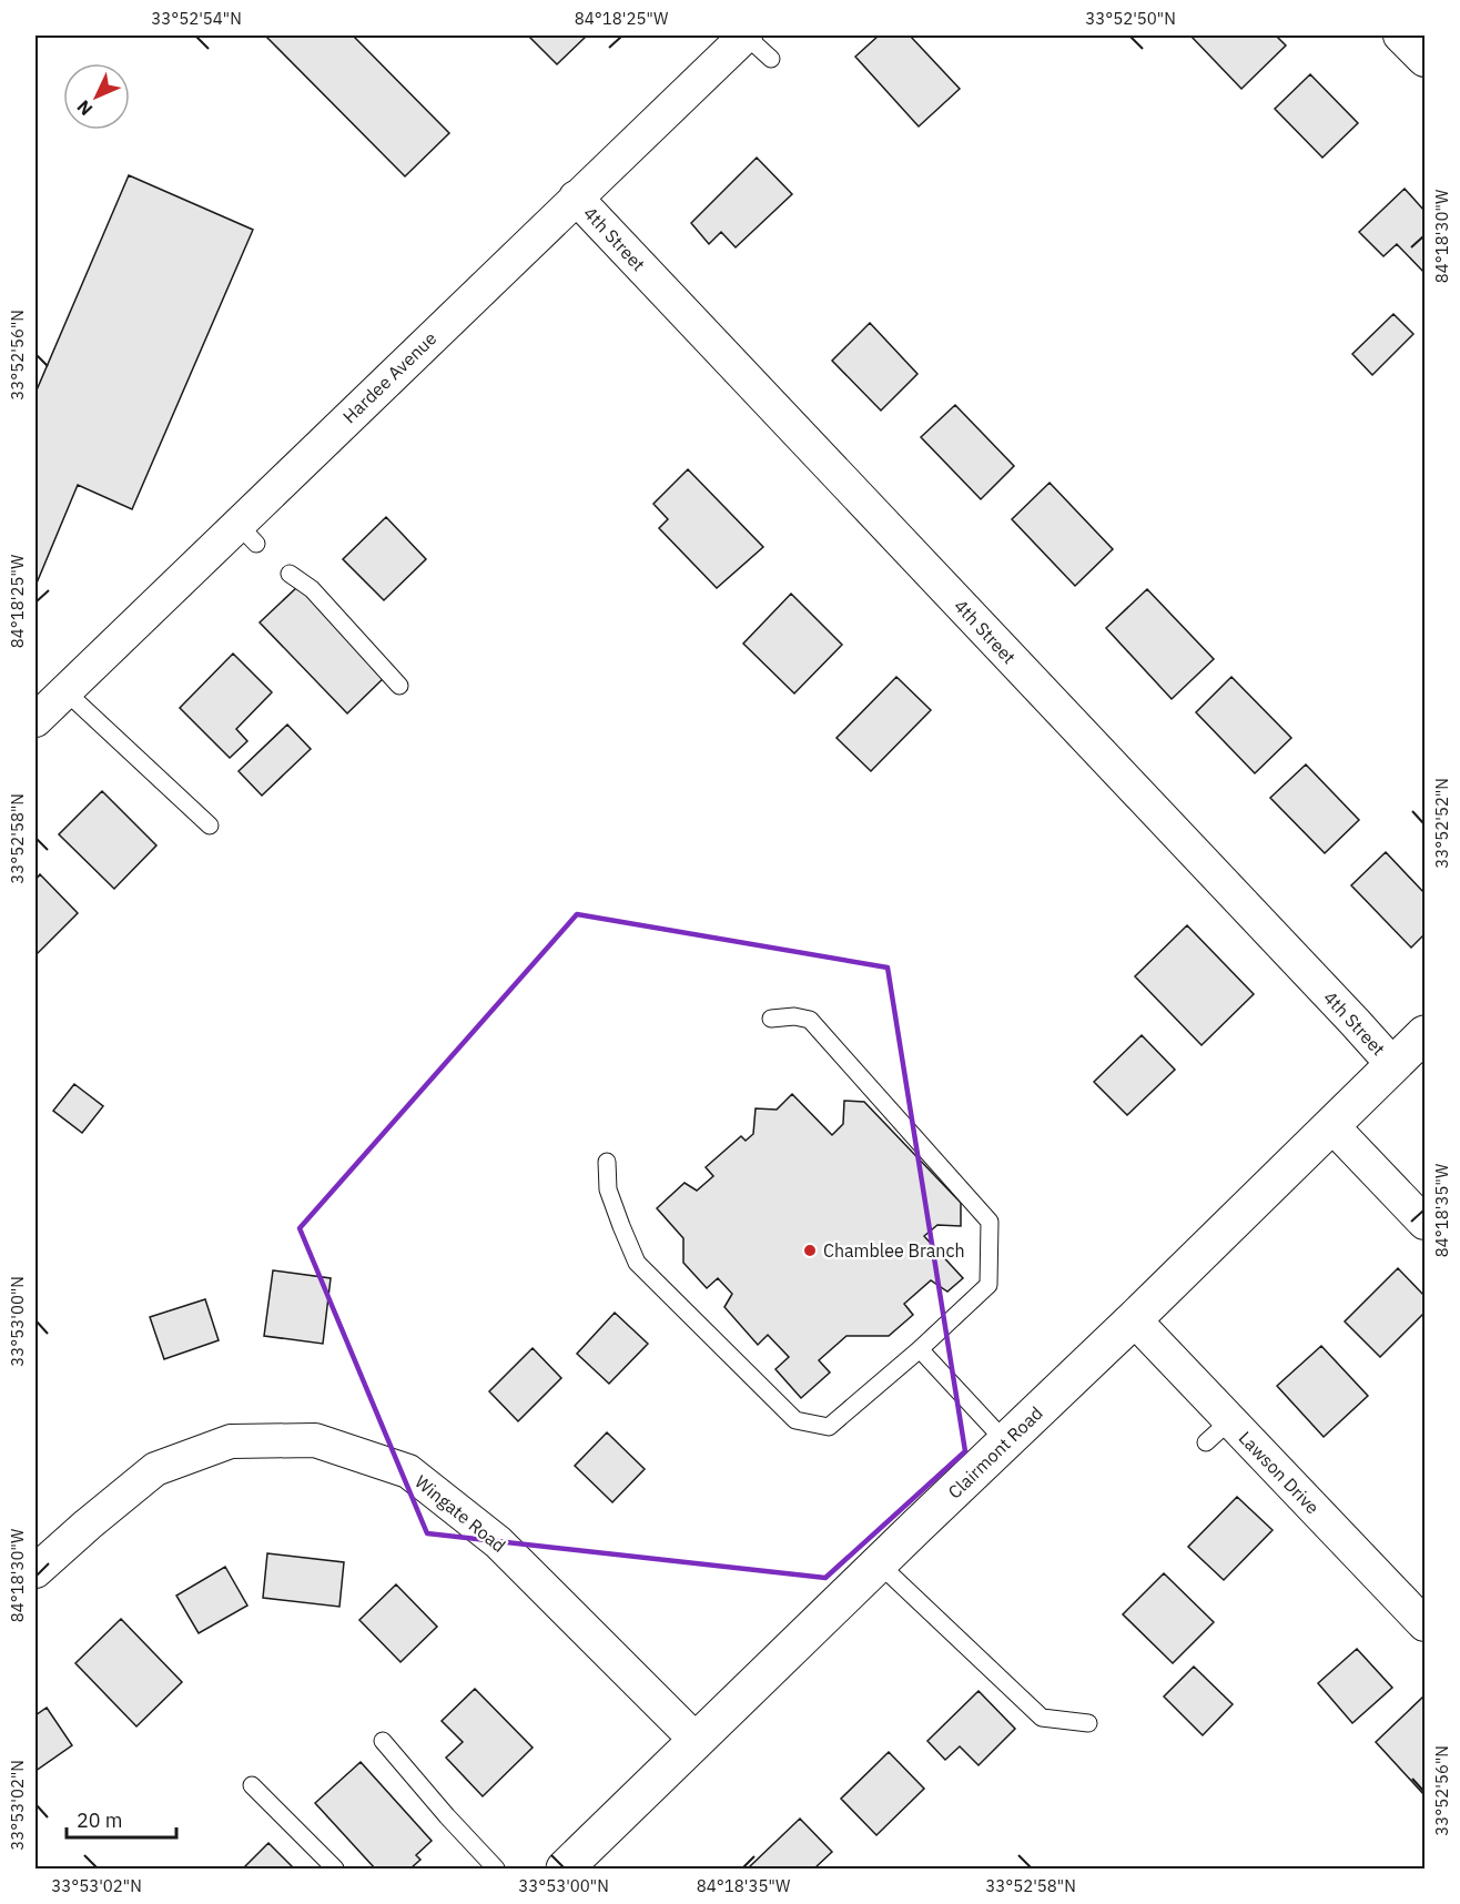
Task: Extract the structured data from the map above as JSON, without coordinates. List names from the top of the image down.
{
  "streets": {
    "main road": ["Clairmont Road"],
    "street": [
      "4th Street",
      "Hardee Avenue",
      "Lawson Drive",
      "Wingate Road"
    ]
  },
  "crossings": [
    ["4th Street", "Hardee Avenue"],
    ["4th Street", "Clairmont Road"],
    ["Clairmont Road", "Lawson Drive"],
    ["Clairmont Road", "Wingate Road"]
  ],
  "places": ["Chamblee Branch"],
  "scale_bar": "20 m",
  "north": "bottom left",
  "coordinates": [
    "33°52'54\"N",
    "84°18'25\"W",
    "33°52'50\"N",
    "84°18'30\"W",
    "33°52'56\"N",
    "33°52'52\"N",
    "33°52'58\"N",
    "84°18'35\"W",
    "33°53'00\"N",
    "33°53'02\"N"
  ]
}
